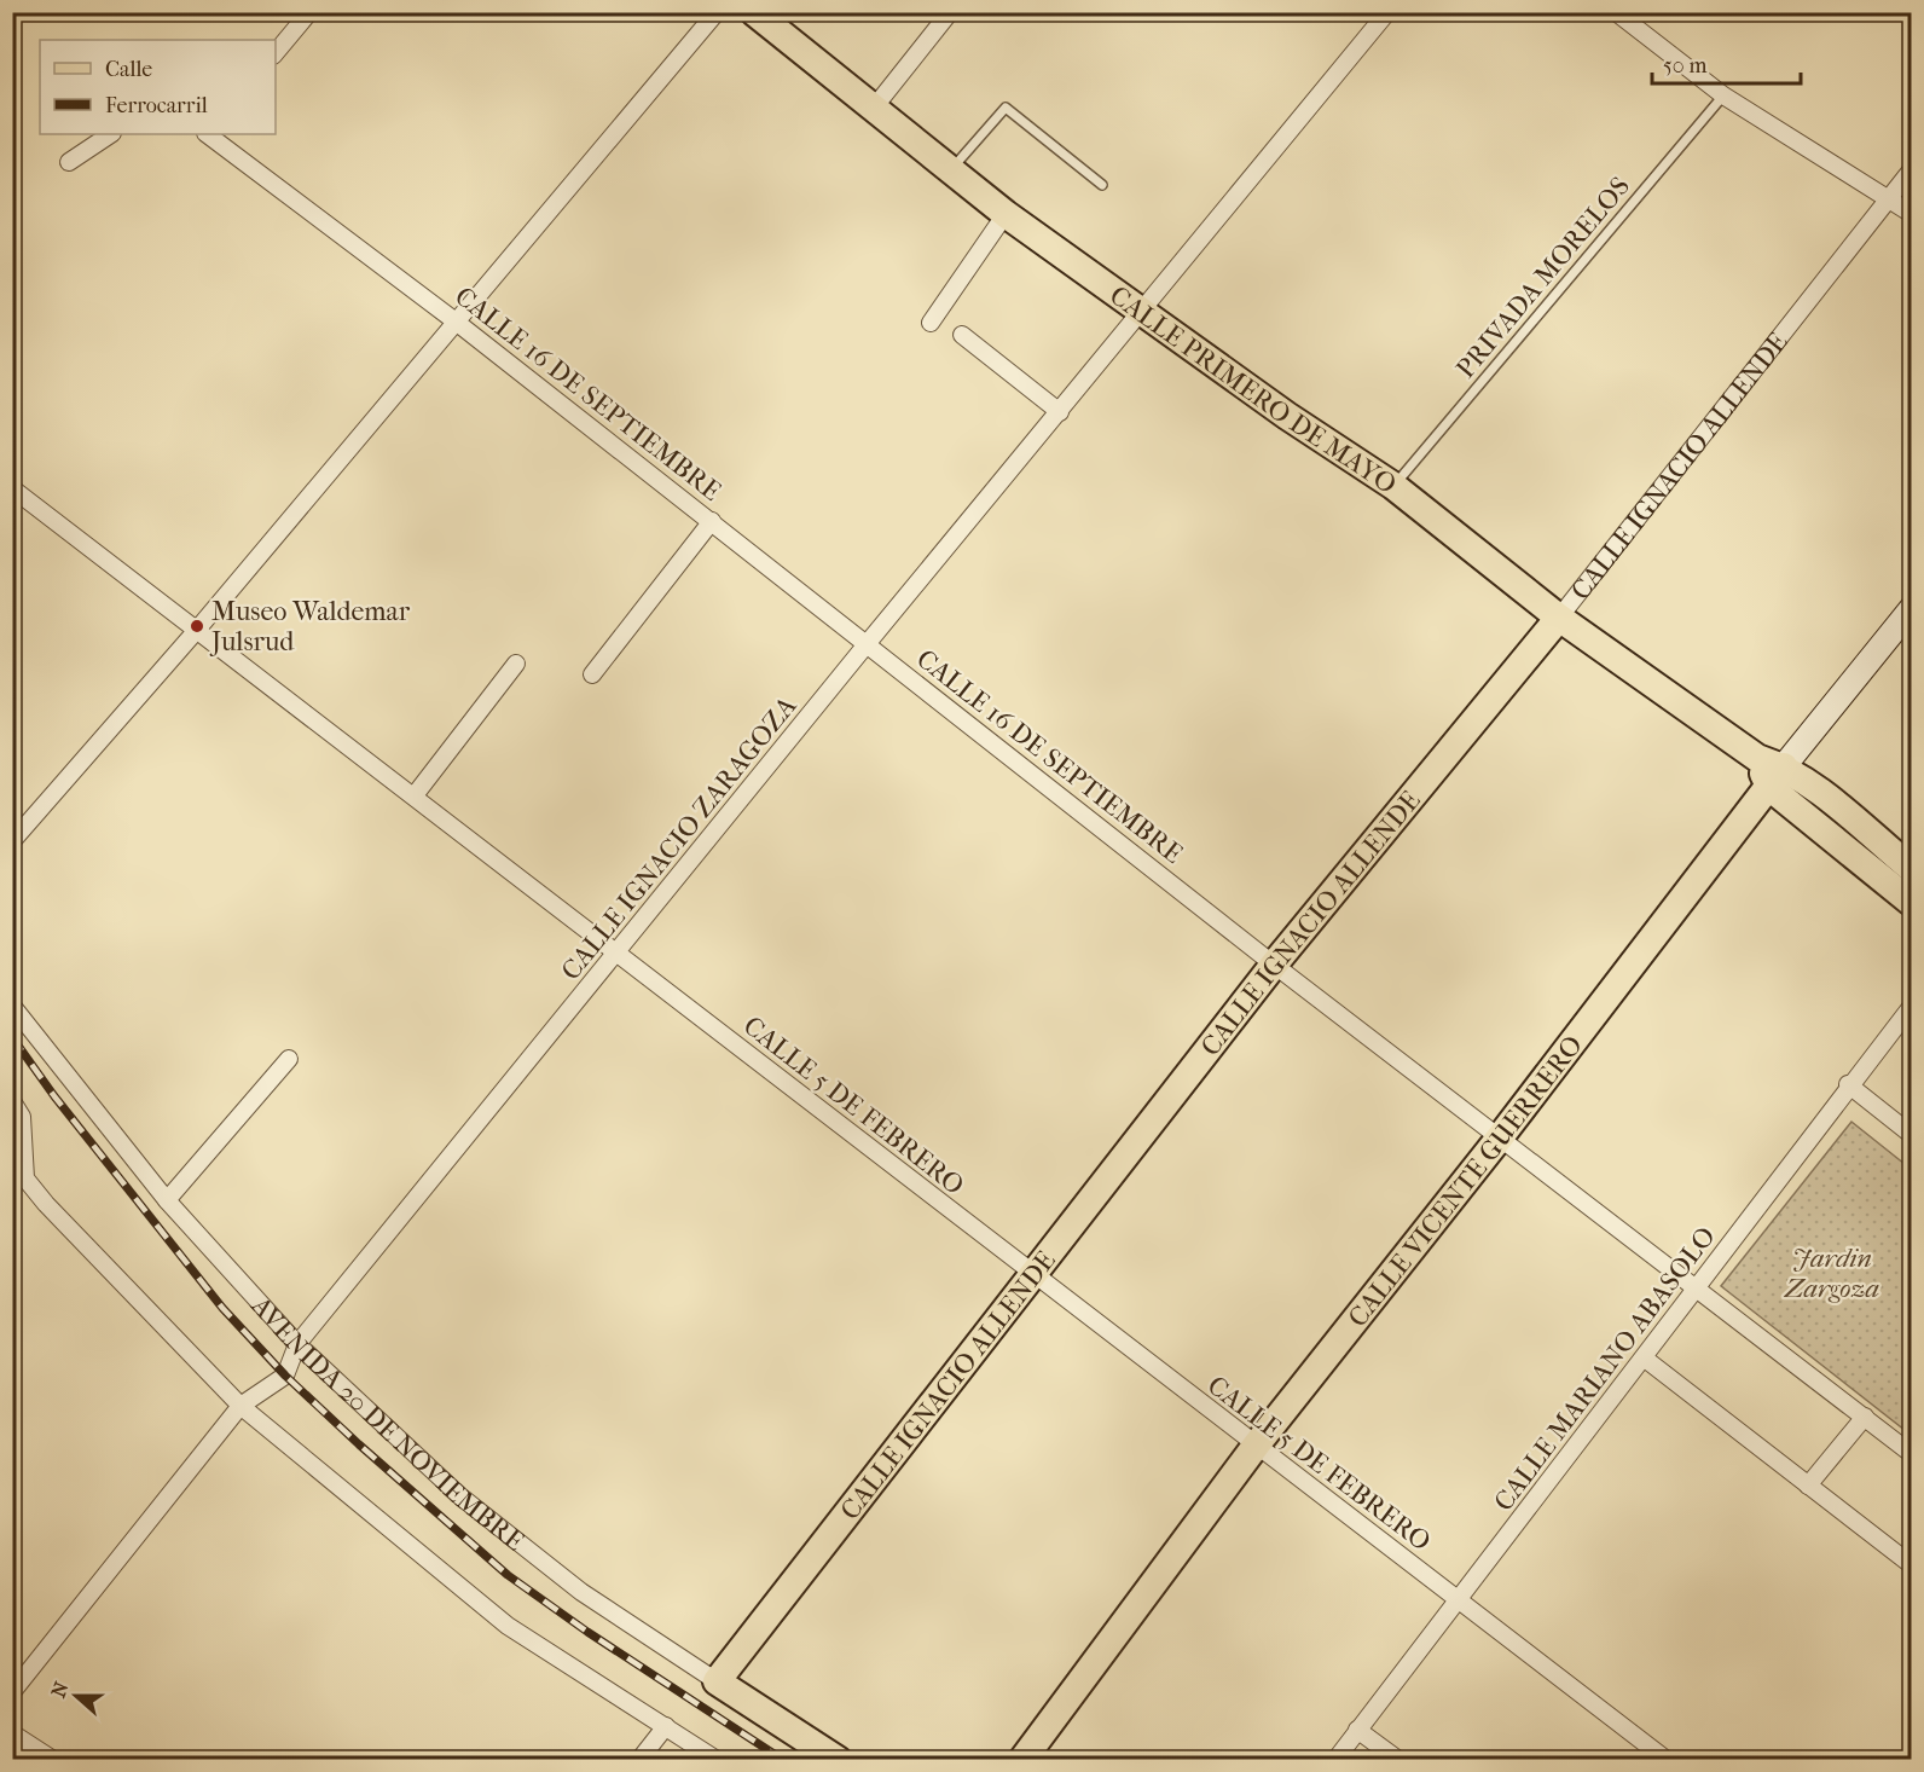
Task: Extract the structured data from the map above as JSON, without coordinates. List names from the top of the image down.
{
  "streets": {
    "main road": [
      "CALLE PRIMERO DE MAYO",
      "CALLE IGNACIO ALLENDE",
      "CALLE VICENTE GUERRERO",
      "AVENIDA 20 DE NOVIEMBRE"
    ],
    "street": [
      "CALLE 16 DE SEPTIEMBRE",
      "CALLE IGNACIO ZARAGOZA",
      "CALLE 5 DE FEBRERO",
      "CALLE MARIANO ABASOLO"
    ],
    "lane": ["PRIVADA MORELOS"]
  },
  "crossings": [
    ["PRIVADA MORELOS", "CALLE PRIMERO DE MAYO"],
    ["CALLE PRIMERO DE MAYO", "CALLE IGNACIO ALLENDE"],
    ["CALLE PRIMERO DE MAYO", "CALLE IGNACIO ZARAGOZA"],
    ["CALLE PRIMERO DE MAYO", "CALLE VICENTE GUERRERO"],
    ["CALLE 16 DE SEPTIEMBRE", "CALLE IGNACIO ALLENDE"],
    ["CALLE 16 DE SEPTIEMBRE", "CALLE IGNACIO ZARAGOZA"],
    ["CALLE 16 DE SEPTIEMBRE", "CALLE VICENTE GUERRERO"],
    ["CALLE 16 DE SEPTIEMBRE", "CALLE MARIANO ABASOLO"],
    ["CALLE IGNACIO ALLENDE", "CALLE 5 DE FEBRERO"],
    ["CALLE IGNACIO ALLENDE", "AVENIDA 20 DE NOVIEMBRE"],
    ["CALLE IGNACIO ZARAGOZA", "CALLE 5 DE FEBRERO"],
    ["CALLE IGNACIO ZARAGOZA", "AVENIDA 20 DE NOVIEMBRE"],
    ["CALLE 5 DE FEBRERO", "CALLE VICENTE GUERRERO"],
    ["CALLE 5 DE FEBRERO", "CALLE MARIANO ABASOLO"]
  ],
  "parks": ["Jardin Zargoza"],
  "places": ["Museo Waldemar Julsrud"],
  "legend": ["Calle", "Ferrocarril"],
  "scale_bar": "50 m",
  "north": "left"
}
